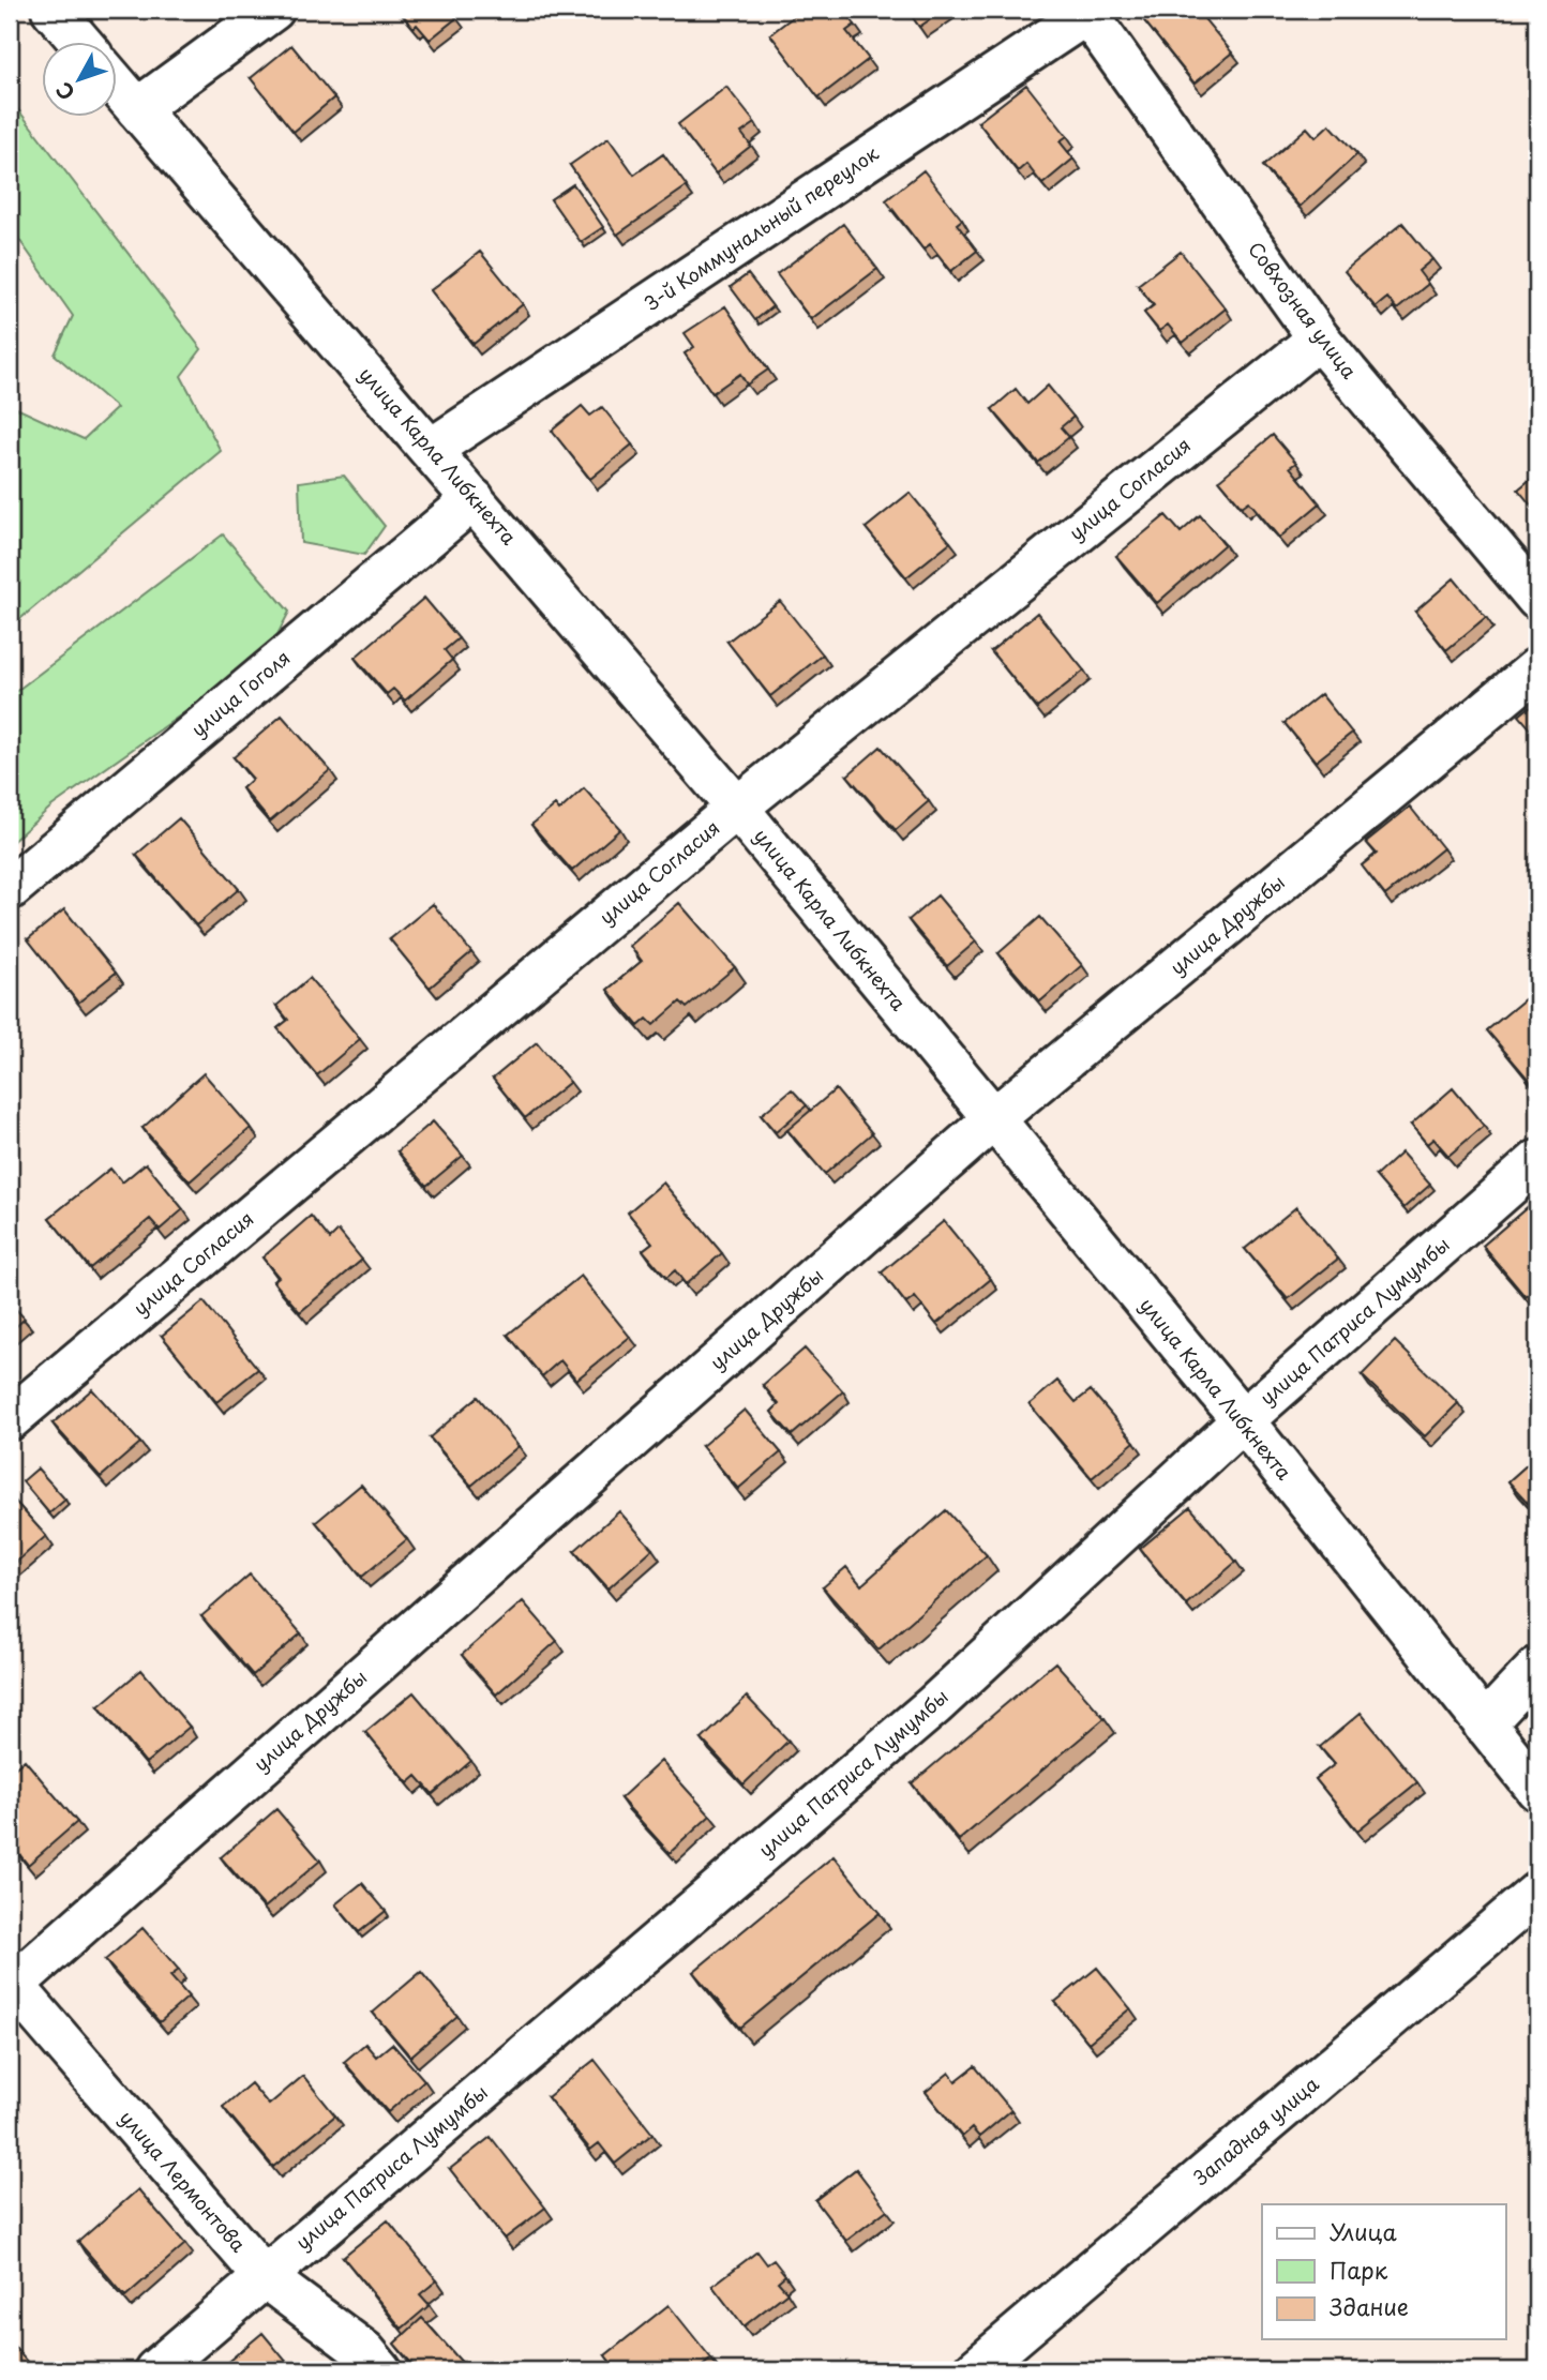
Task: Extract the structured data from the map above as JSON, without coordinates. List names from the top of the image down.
{
  "streets": {
    "street": [
      "3-й Коммунальный переулок",
      "Совхозная улица",
      "улица Карла Либкнехта",
      "улица Согласия",
      "улица Гоголя",
      "улица Дружбы",
      "улица Патриса Лумумбы",
      "Западная улица",
      "улица Лермонтова"
    ]
  },
  "crossings": [
    ["3-й Коммунальный переулок", "Совхозная улица"],
    ["3-й Коммунальный переулок", "улица Карла Либкнехта"],
    ["Совхозная улица", "улица Согласия"],
    ["улица Карла Либкнехта", "улица Согласия"],
    ["улица Карла Либкнехта", "улица Гоголя"],
    ["улица Карла Либкнехта", "улица Дружбы"],
    ["улица Карла Либкнехта", "улица Патриса Лумумбы"],
    ["улица Дружбы", "улица Лермонтова"],
    ["улица Патриса Лумумбы", "улица Лермонтова"]
  ],
  "legend": ["Улица", "Парк", "Здание"],
  "north": "bottom left"
}
